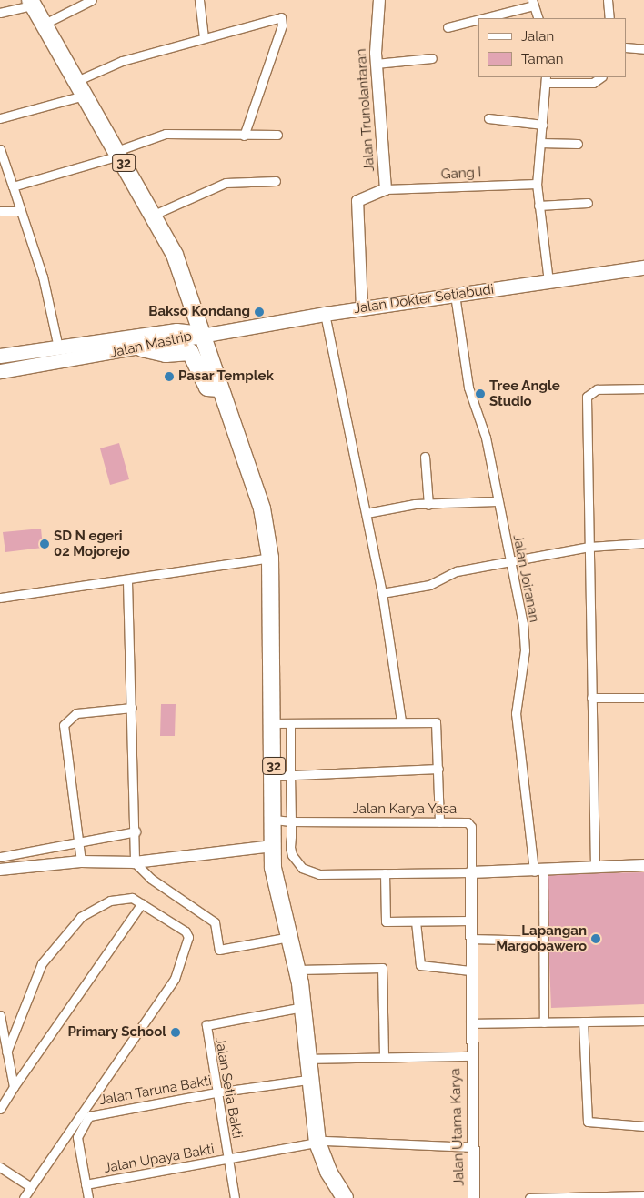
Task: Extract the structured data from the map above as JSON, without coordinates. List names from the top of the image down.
{
  "streets": {
    "highway": ["32"],
    "main road": ["Jalan Dokter Setiabudi", "Jalan Mastrip"],
    "street": [
      "Jalan Trunolantaran",
      "Gang I",
      "Jalan Joiranan",
      "Jalan Karya Yasa",
      "Jalan Setia Bakti",
      "Jalan Taruna Bakti",
      "Jalan Utama Karya",
      "Jalan Upaya Bakti"
    ]
  },
  "crossings": [
    ["Jalan Trunolantaran", "Gang I"],
    ["Jalan Trunolantaran", "Jalan Dokter Setiabudi"],
    ["32", "Jalan Dokter Setiabudi"],
    ["32", "Jalan Mastrip"],
    ["32", "Jalan Karya Yasa"],
    ["32", "Jalan Setia Bakti"],
    ["32", "Jalan Taruna Bakti"],
    ["32", "Jalan Upaya Bakti"],
    ["Jalan Dokter Setiabudi", "Jalan Mastrip"],
    ["Jalan Dokter Setiabudi", "Jalan Joiranan"],
    ["Jalan Karya Yasa", "Jalan Utama Karya"],
    ["Jalan Setia Bakti", "Jalan Taruna Bakti"],
    ["Jalan Setia Bakti", "Jalan Upaya Bakti"],
    ["Jalan Taruna Bakti", "Jalan Upaya Bakti"],
    ["Jalan Utama Karya", "Jalan Upaya Bakti"]
  ],
  "places": [
    "Bakso Kondang",
    "Pasar Templek",
    "Tree Angle Studio",
    "SD N egeri 02 Mojorejo",
    "Lapangan Margobawero",
    "Primary School"
  ],
  "legend": ["Jalan", "Taman"]
}
